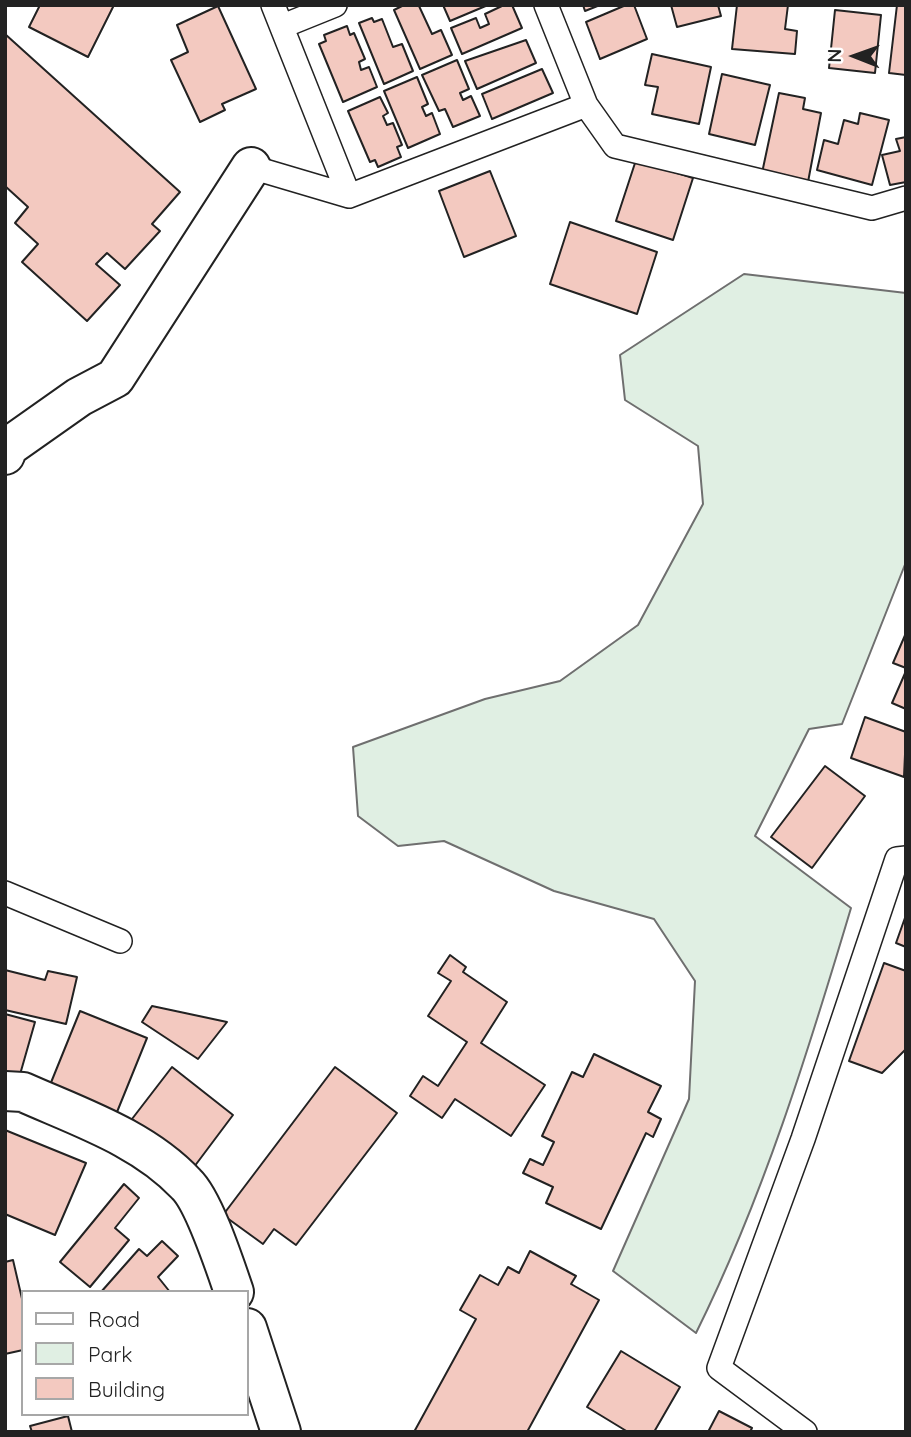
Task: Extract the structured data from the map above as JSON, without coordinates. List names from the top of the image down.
{
  "legend": ["Road", "Park", "Building"],
  "north": "left"
}
